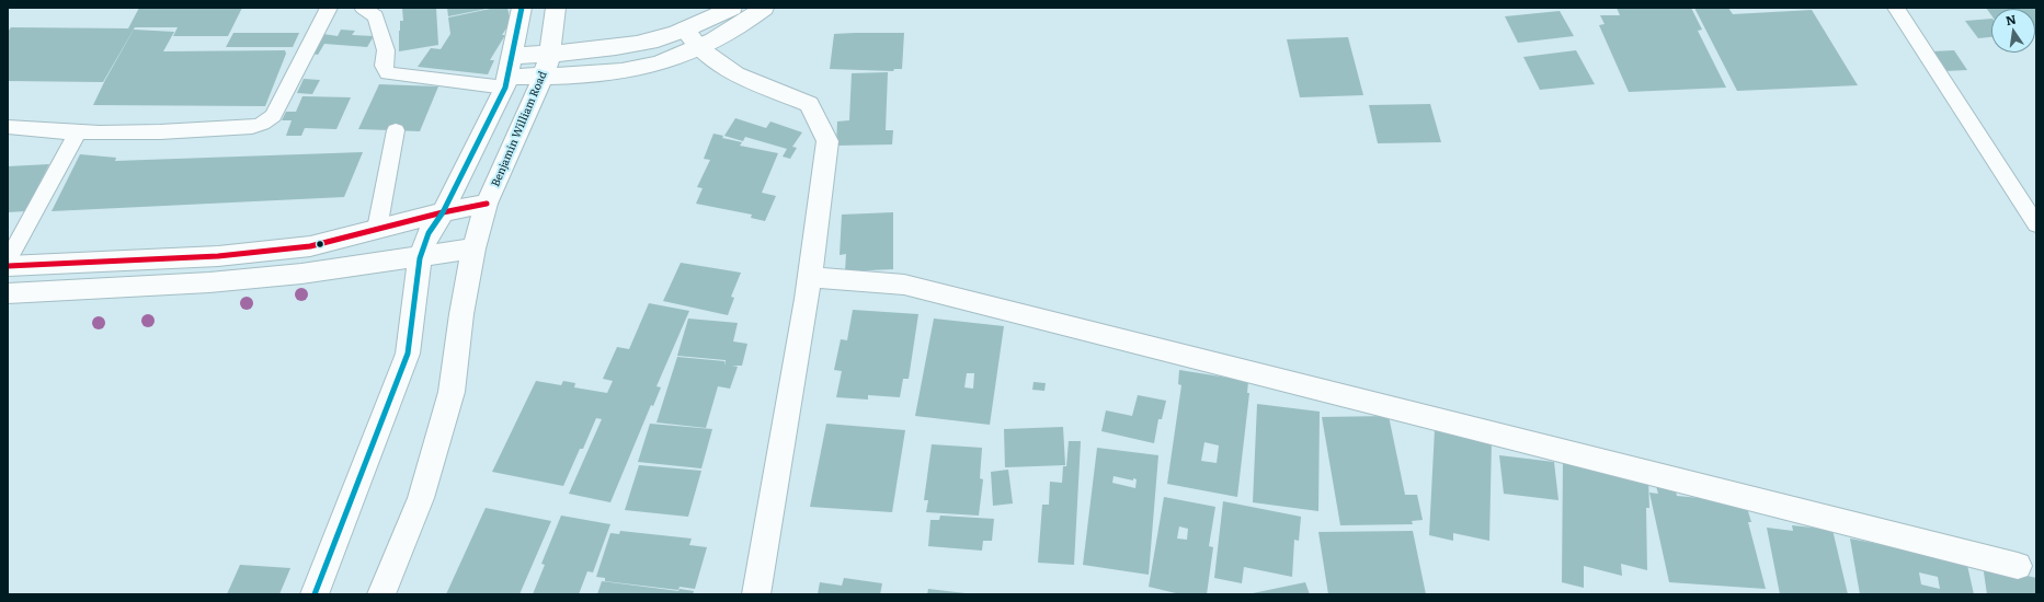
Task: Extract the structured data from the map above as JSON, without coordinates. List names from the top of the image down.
{
  "streets": {
    "main road": ["Benjamin William Road"]
  },
  "north": "top"
}
